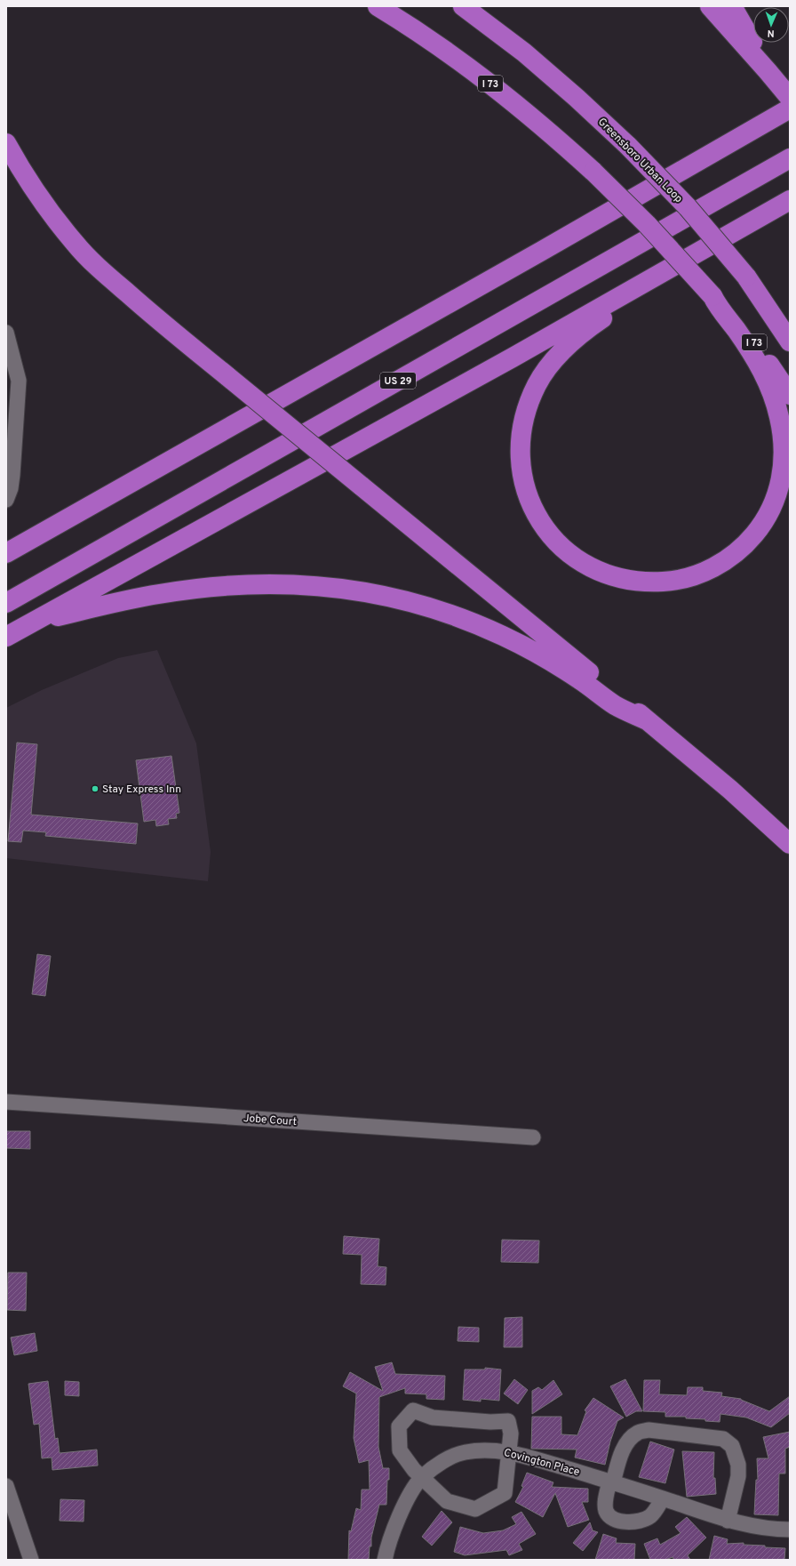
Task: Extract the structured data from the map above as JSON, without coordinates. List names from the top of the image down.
{
  "streets": {
    "highway": ["I 73", "Greensboro Urban Loop", "US 29"],
    "street": ["Jobe Court", "Covington Place"]
  },
  "places": ["Stay Express Inn"],
  "north": "bottom"
}
